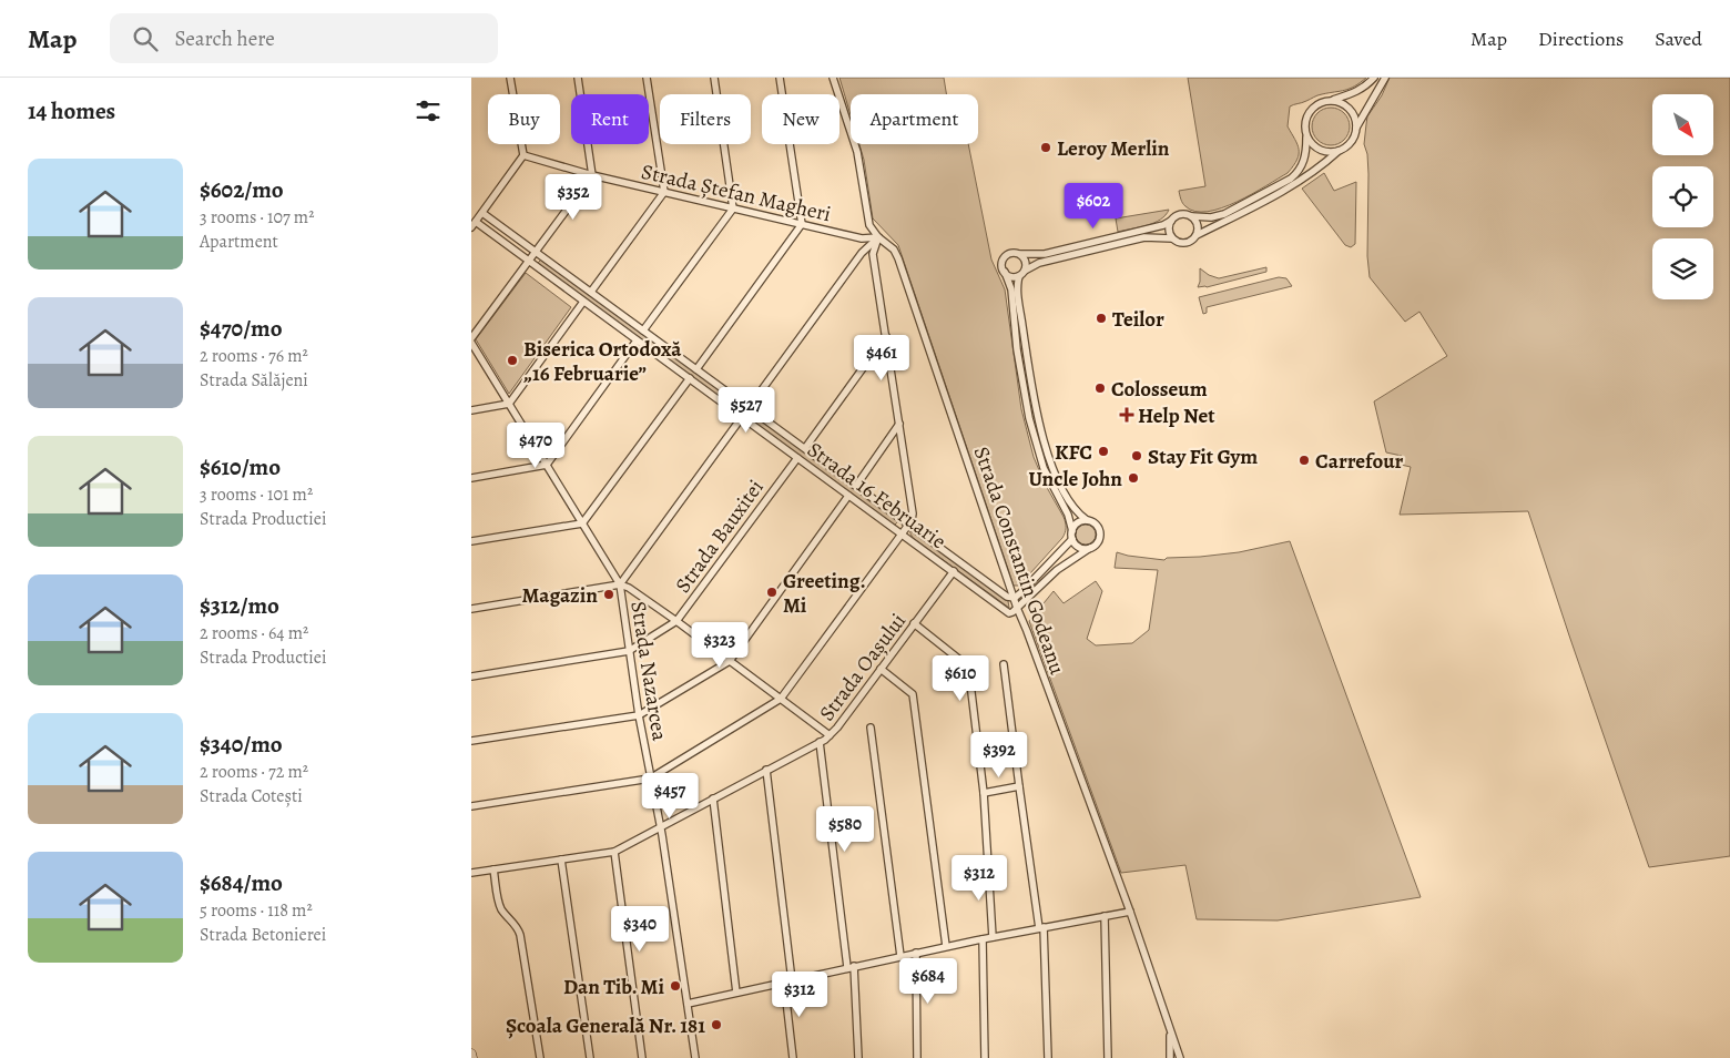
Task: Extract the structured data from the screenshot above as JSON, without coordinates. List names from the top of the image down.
{
  "streets": {
    "street": [
      "Strada Ștefan Magheri",
      "Strada 16 Februarie",
      "Strada Bauxitei",
      "Strada Constantin Godeanu",
      "Strada Oașului",
      "Strada Nazarcea"
    ]
  },
  "crossings": [
    ["Strada Ștefan Magheri", "Strada Constantin Godeanu"],
    ["Strada 16 Februarie", "Strada Bauxitei"],
    ["Strada 16 Februarie", "Strada Constantin Godeanu"],
    ["Strada 16 Februarie", "Strada Oașului"],
    ["Strada Bauxitei", "Strada Nazarcea"],
    ["Strada Oașului", "Strada Nazarcea"]
  ],
  "places": {
    "other": [
      "Leroy Merlin",
      "Teilor",
      "Biserica Ortodoxă „16 Februarie”",
      "Colosseum",
      "KFC",
      "Stay Fit Gym",
      "Carrefour",
      "Uncle John",
      "Greeting. Mi",
      "Magazin",
      "Dan Tib. Mi",
      "Școala Generală Nr. 181"
    ],
    "health": ["Help Net"]
  },
  "north": "bottom right",
  "page": {
    "header": "Map",
    "search": "Search here",
    "nav": ["Map", "Directions", "Saved"],
    "heading": "14 homes",
    "chip": [
      "Buy",
      "Rent",
      "Filters",
      "New",
      "Apartment"
    ],
    "list": [
      {
        "name": "$602/mo",
        "note": "3 rooms · 107 m² · Apartment"
      },
      {
        "name": "$470/mo",
        "note": "2 rooms · 76 m² · Strada Sălăjeni"
      },
      {
        "name": "$610/mo",
        "note": "3 rooms · 101 m² · Strada Productiei"
      },
      {
        "name": "$312/mo",
        "note": "2 rooms · 64 m² · Strada Productiei"
      },
      {
        "name": "$340/mo",
        "note": "2 rooms · 72 m² · Strada Cotești"
      },
      {
        "name": "$684/mo",
        "note": "5 rooms · 118 m² · Strada Betonierei"
      }
    ],
    "price": [
      "$352",
      "$602",
      "$461",
      "$527",
      "$470",
      "$323",
      "$610",
      "$392",
      "$457",
      "$580",
      "$312",
      "$340",
      "$684",
      "$312"
    ]
  }
}
